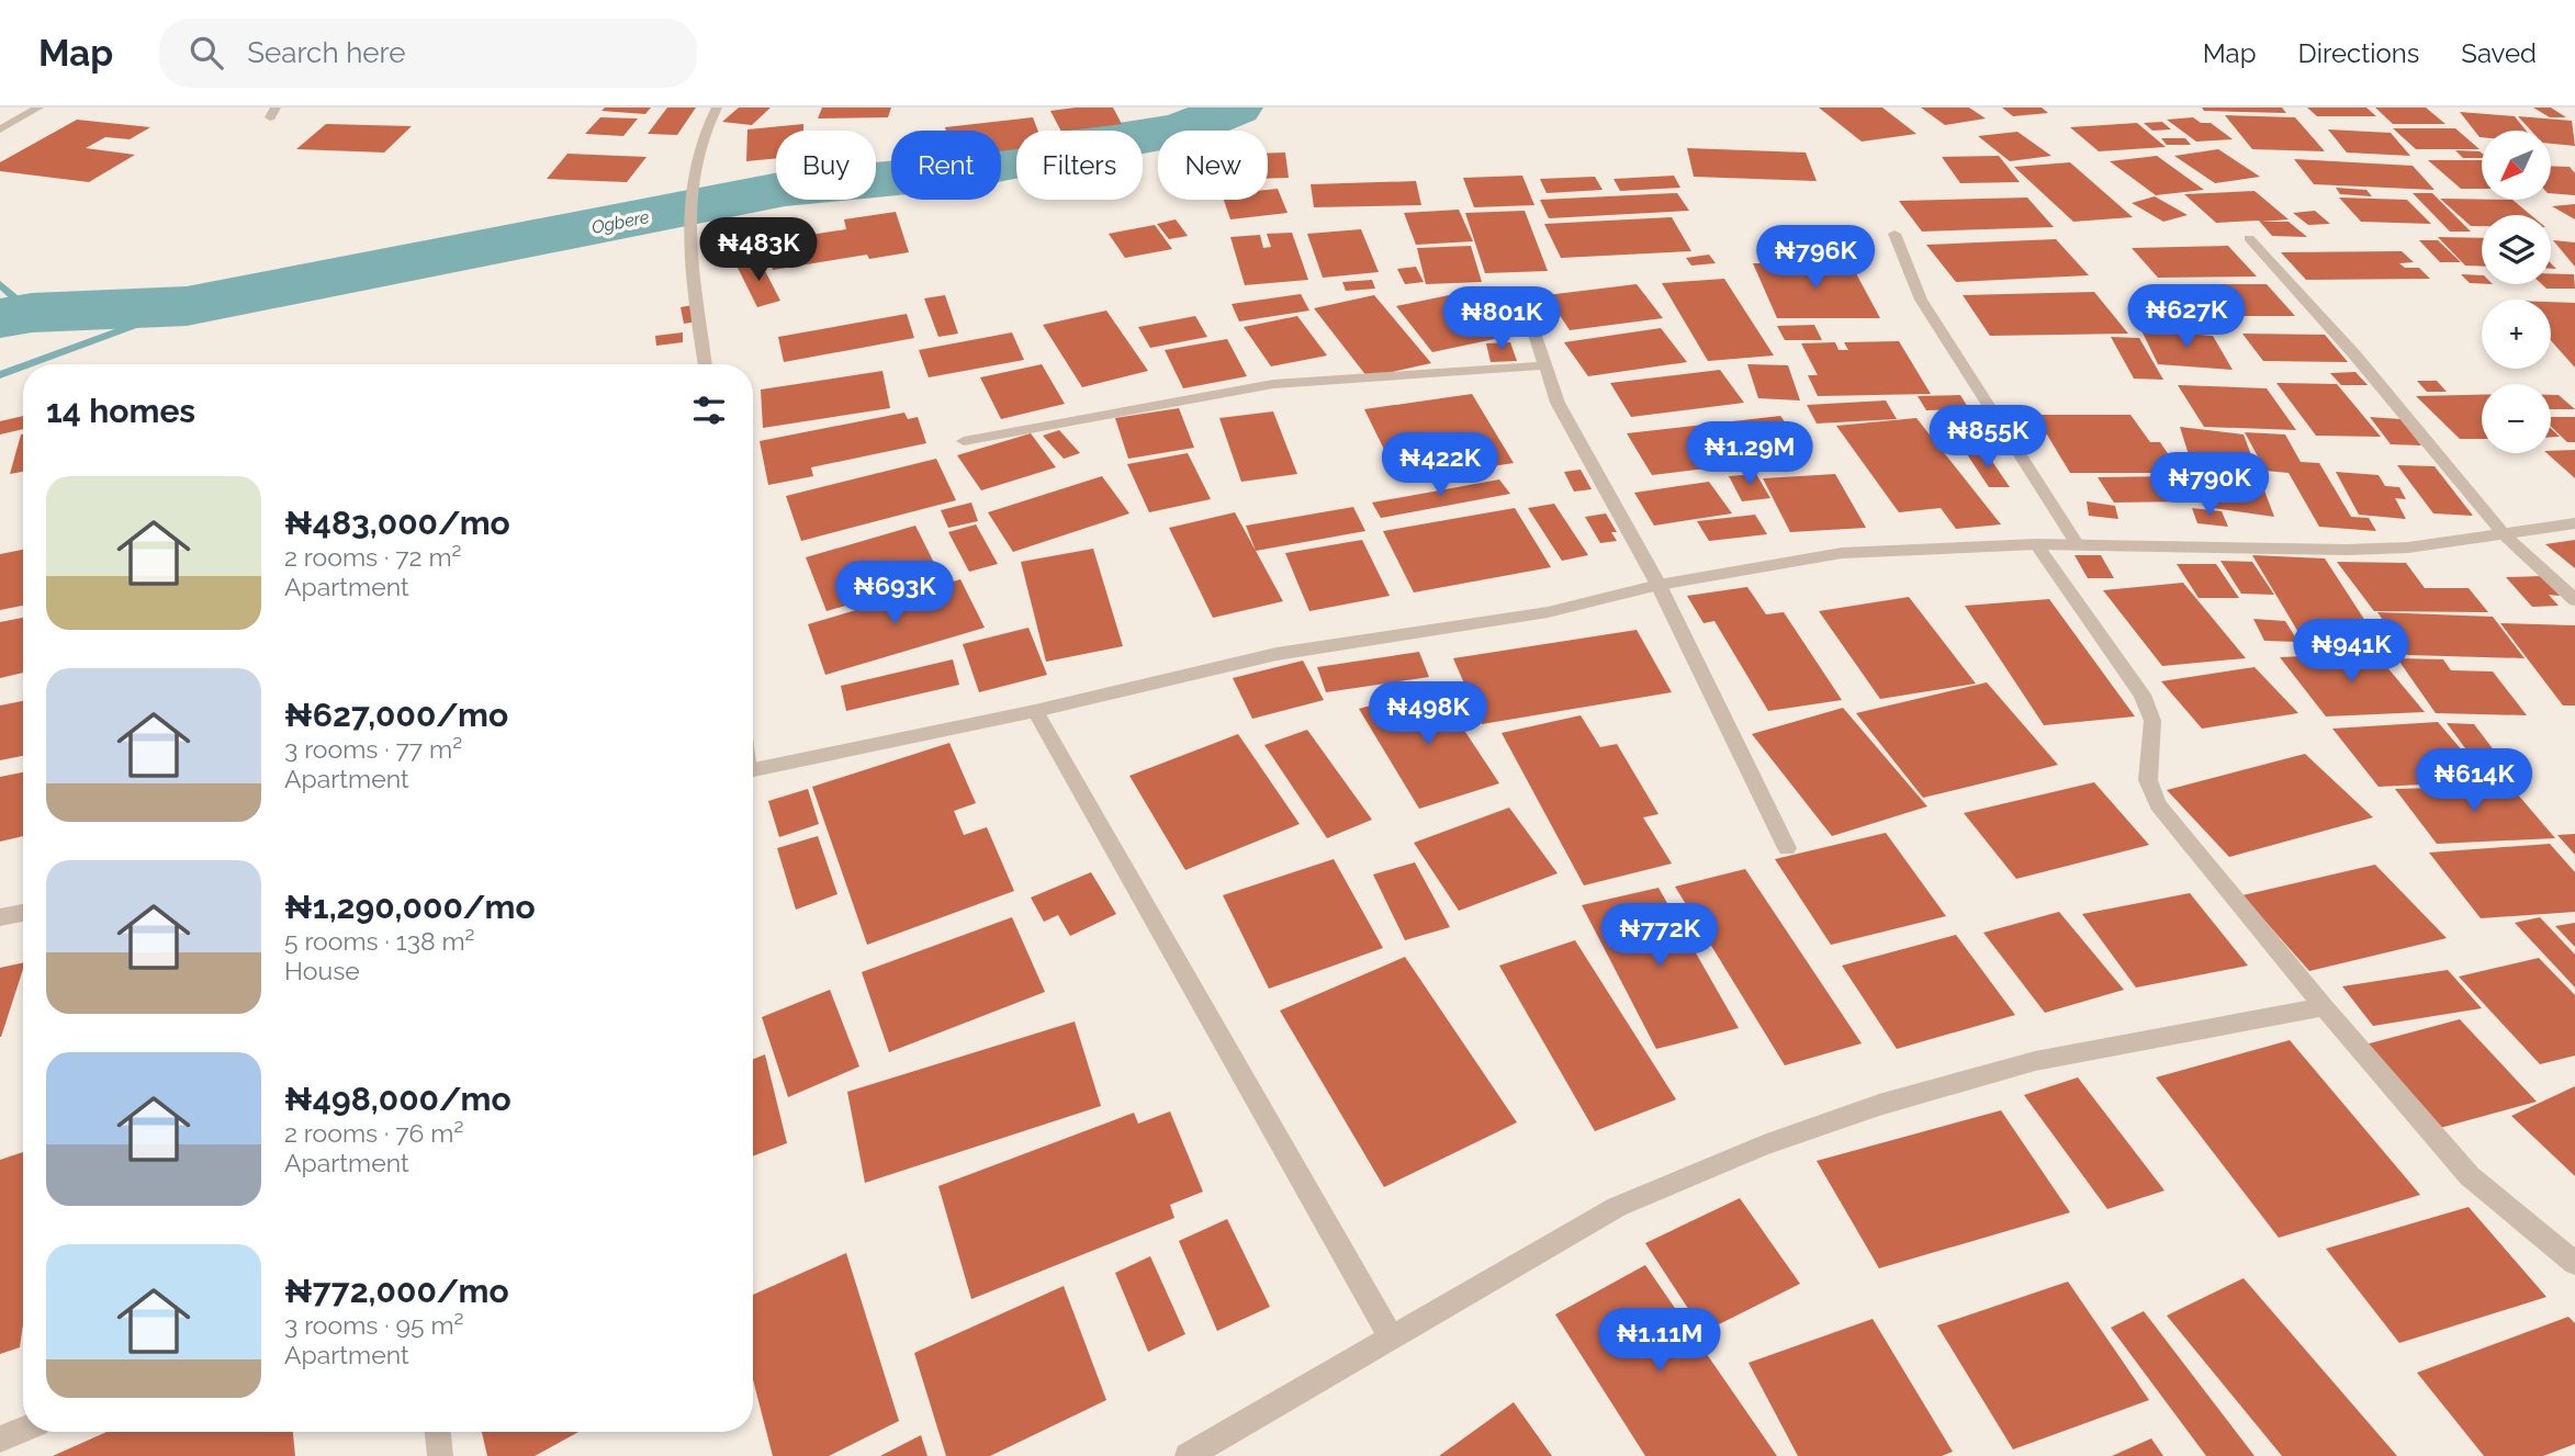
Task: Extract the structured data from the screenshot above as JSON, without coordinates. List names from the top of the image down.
{
  "water": ["Ogbere"],
  "north": "bottom left",
  "page": {
    "header": "Map",
    "search": "Search here",
    "nav": ["Map", "Directions", "Saved"],
    "map_buttons": ["+", "−"],
    "chip": [
      "Buy",
      "Rent",
      "Filters",
      "New"
    ],
    "price": [
      "₦483K",
      "₦796K",
      "₦627K",
      "₦801K",
      "₦855K",
      "₦1.29M",
      "₦422K",
      "₦790K",
      "₦693K",
      "₦941K",
      "₦498K",
      "₦614K",
      "₦772K",
      "₦1.11M"
    ],
    "heading": "14 homes",
    "list": [
      {
        "name": "₦483,000/mo",
        "note": "2 rooms · 72 m² · Apartment"
      },
      {
        "name": "₦627,000/mo",
        "note": "3 rooms · 77 m² · Apartment"
      },
      {
        "name": "₦1,290,000/mo",
        "note": "5 rooms · 138 m² · House"
      },
      {
        "name": "₦498,000/mo",
        "note": "2 rooms · 76 m² · Apartment"
      },
      {
        "name": "₦772,000/mo",
        "note": "3 rooms · 95 m² · Apartment"
      }
    ]
  }
}
